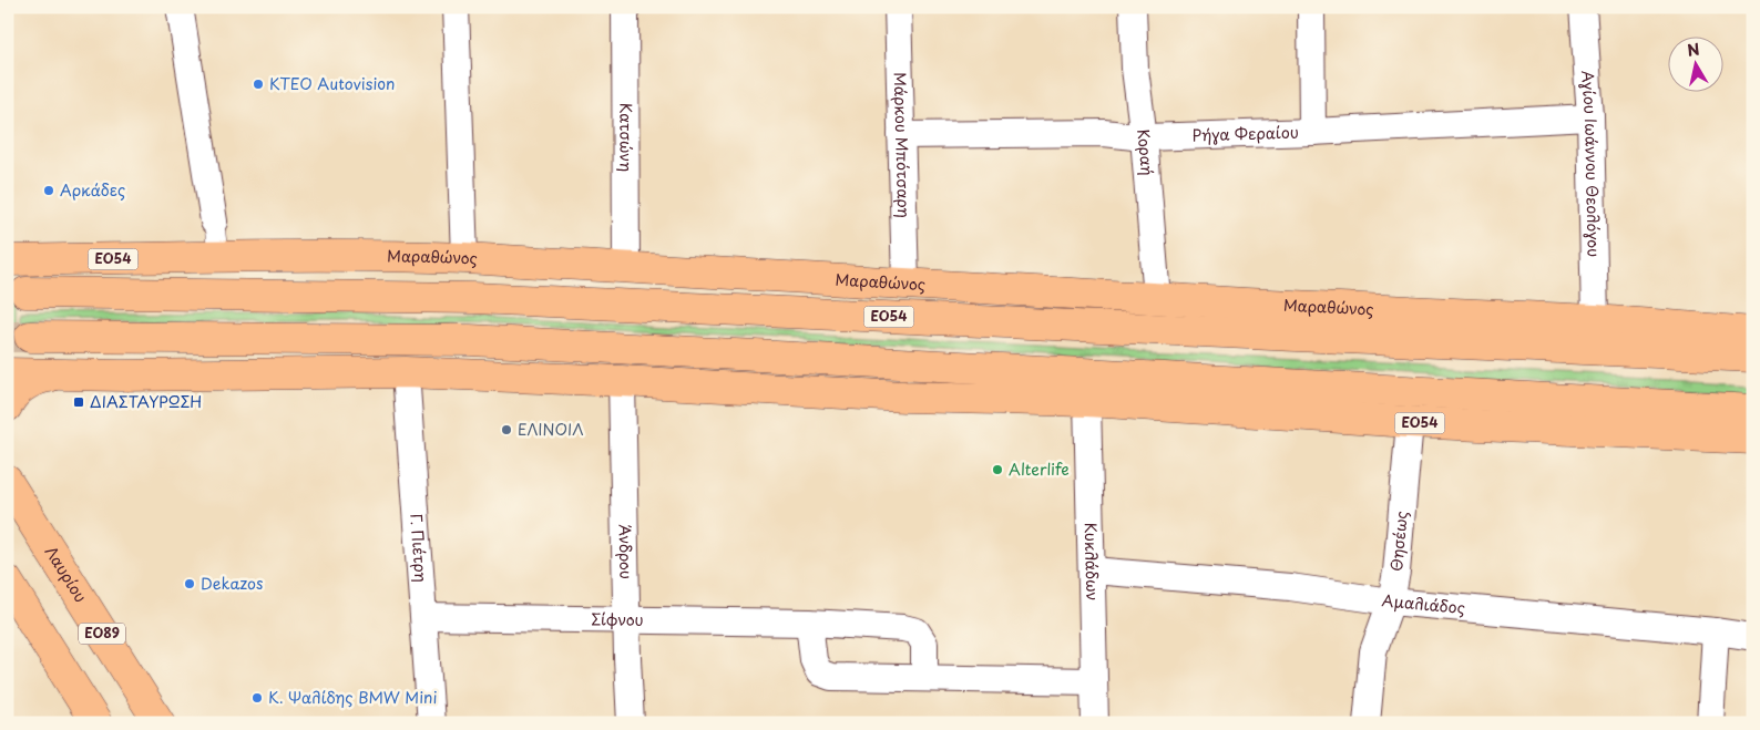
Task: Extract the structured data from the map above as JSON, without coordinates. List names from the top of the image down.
{
  "streets": {
    "main road": [
      "Μαραθώνος",
      "ΕΟ54",
      "Λαυρίου",
      "ΕΟ89"
    ],
    "street": [
      "Ρήγα Φεραίου",
      "Κατσώνη",
      "Μάρκου Μπότσαρη",
      "Κοραή",
      "Αγίου Ιωάννου Θεολόγου",
      "Θησέως",
      "Γ. Πιέτρη",
      "Άνδρου",
      "Κυκλάδων",
      "Αμαλιάδος",
      "Σίφνου"
    ]
  },
  "crossings": [
    ["Ρήγα Φεραίου", "Μάρκου Μπότσαρη"],
    ["Ρήγα Φεραίου", "Κοραή"],
    ["Ρήγα Φεραίου", "Αγίου Ιωάννου Θεολόγου"],
    ["Κατσώνη", "Μαραθώνος"],
    ["Μάρκου Μπότσαρη", "Μαραθώνος"],
    ["Κοραή", "Μαραθώνος"],
    ["Αγίου Ιωάννου Θεολόγου", "Μαραθώνος"],
    ["ΕΟ54", "Θησέως"],
    ["ΕΟ54", "Γ. Πιέτρη"],
    ["ΕΟ54", "Άνδρου"],
    ["ΕΟ54", "Κυκλάδων"],
    ["Θησέως", "Αμαλιάδος"],
    ["Γ. Πιέτρη", "Σίφνου"],
    ["Άνδρου", "Σίφνου"],
    ["Κυκλάδων", "Αμαλιάδος"]
  ],
  "places": {
    "other": [
      "ΚΤΕΟ Autovision",
      "Αρκάδες",
      "ΕΛΙΝΟΙΛ",
      "Alterlife",
      "Dekazos",
      "Κ. Ψαλίδης BMW Mini"
    ],
    "transit": ["ΔΙΑΣΤΑΥΡΩΣΗ"]
  },
  "north": "top"
}
